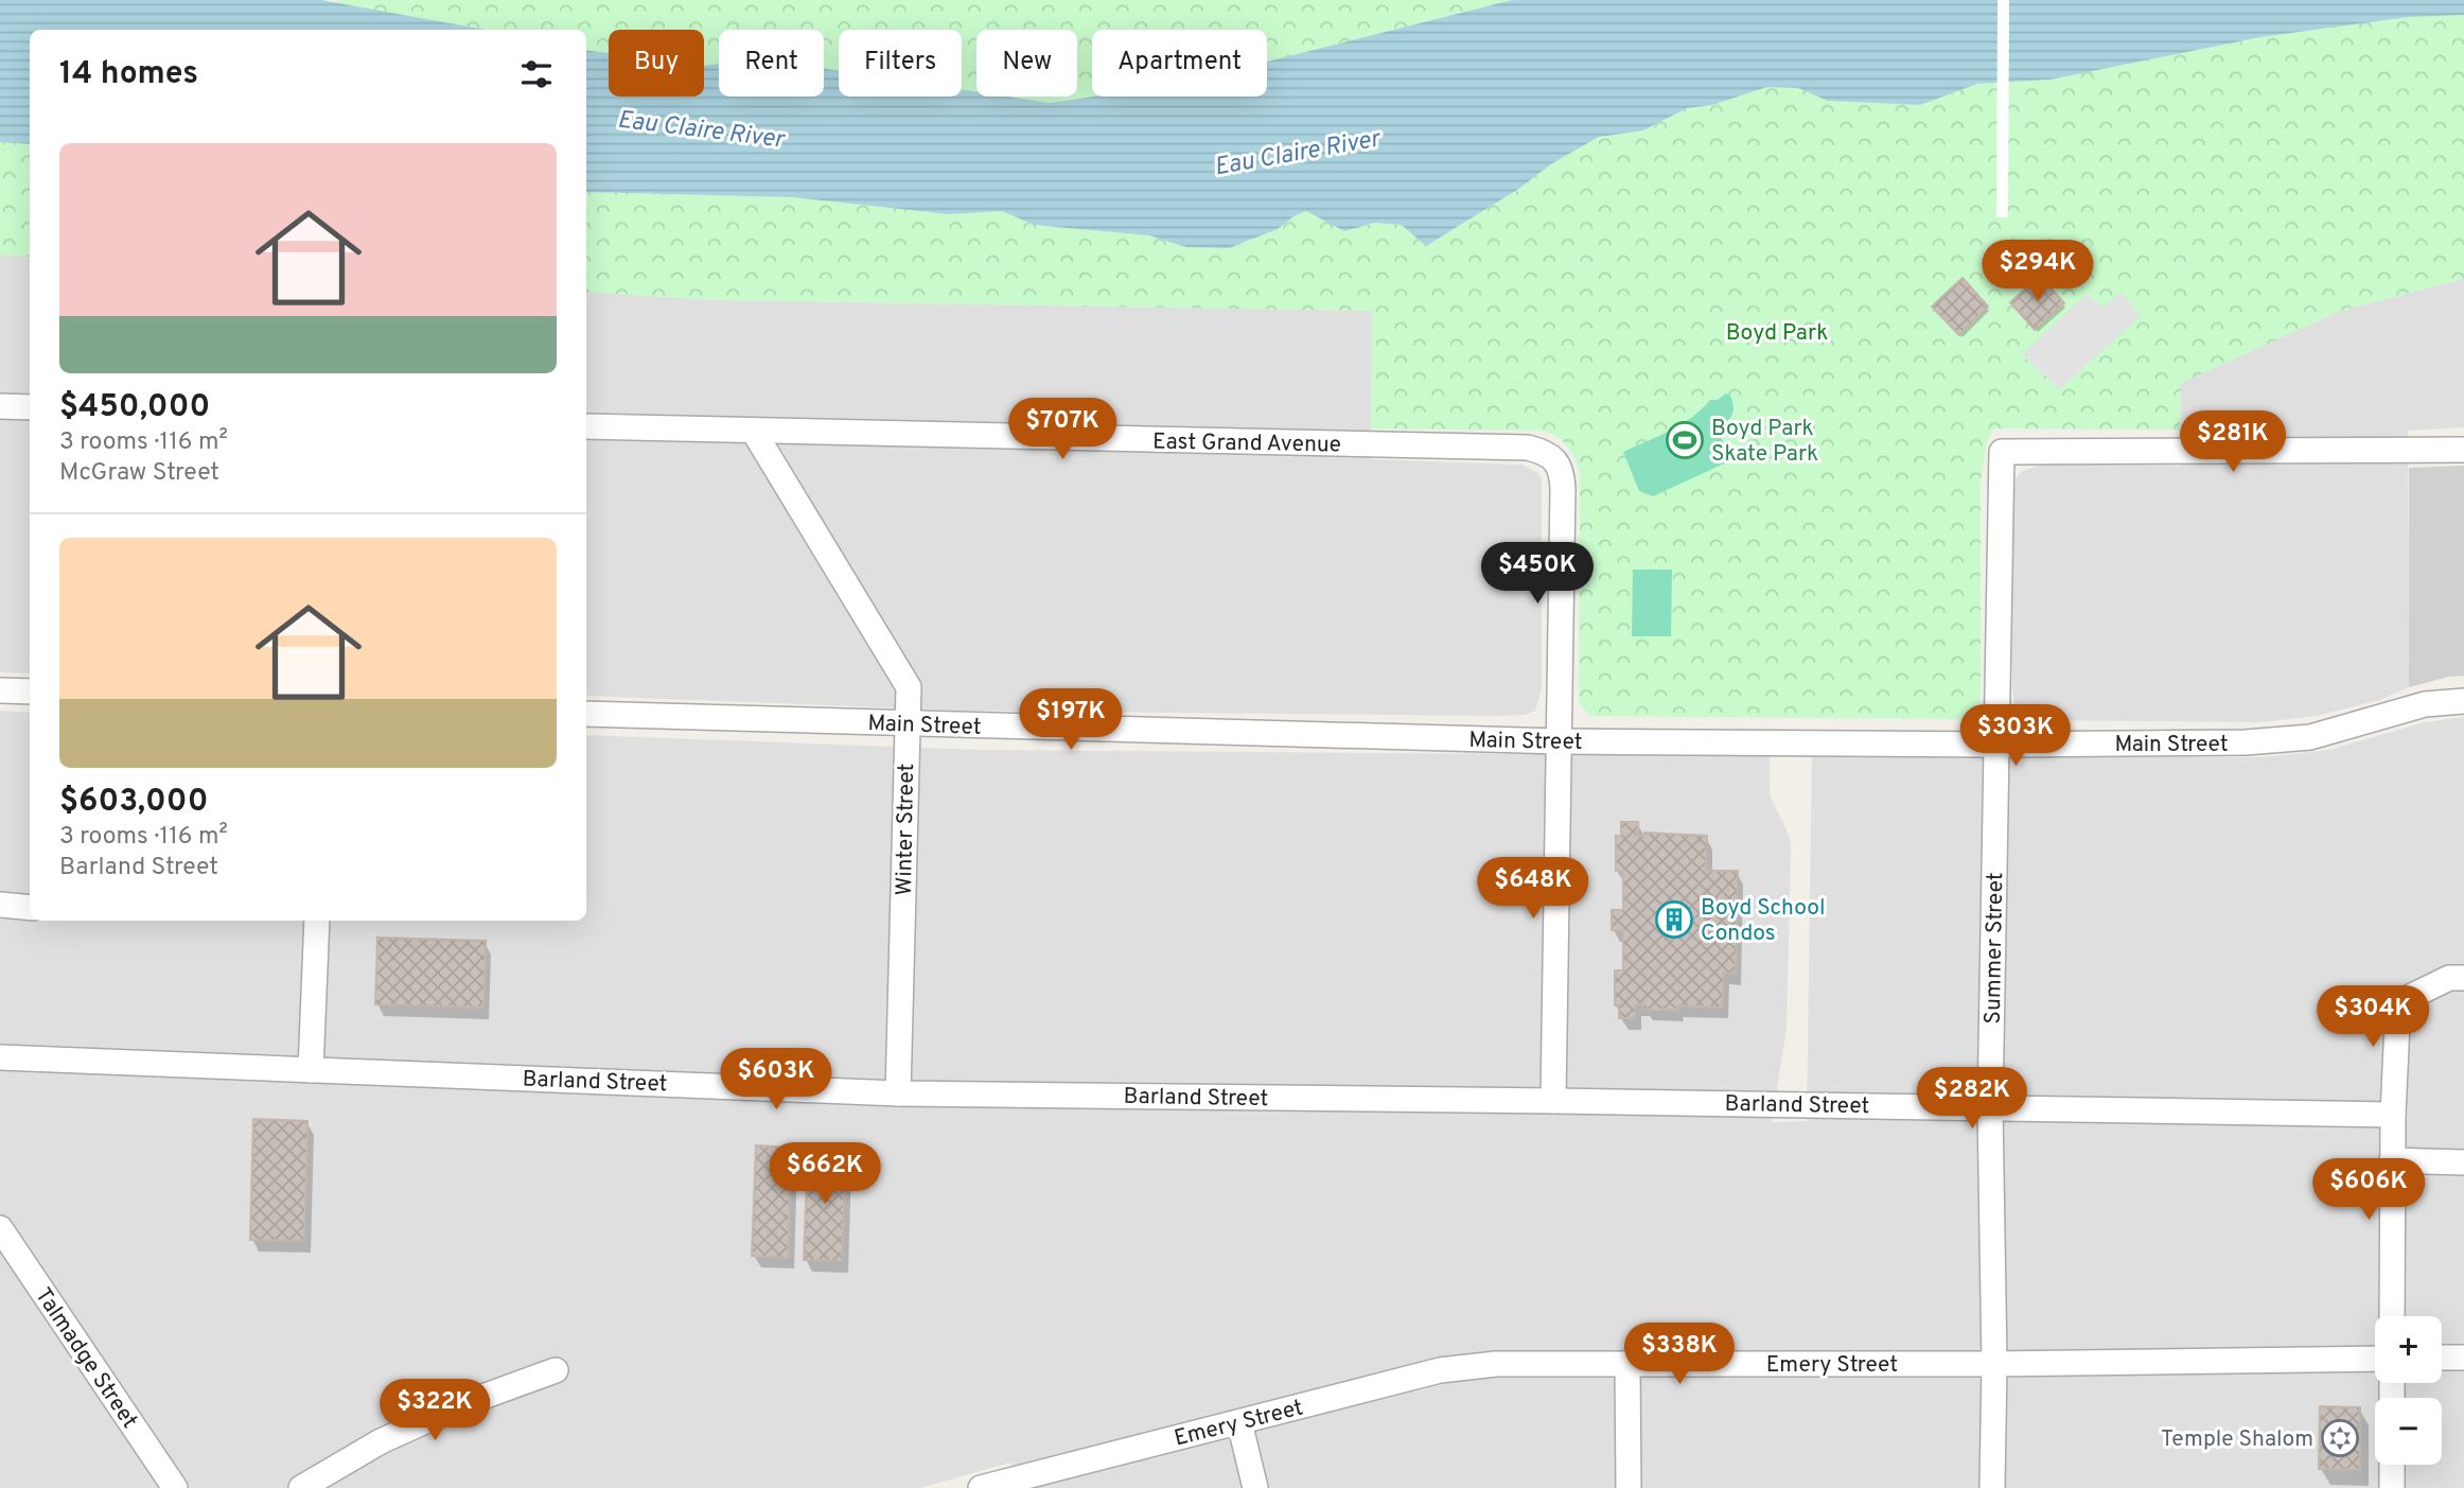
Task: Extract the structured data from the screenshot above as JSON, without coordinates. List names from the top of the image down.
{
  "streets": {
    "street": [
      "East Grand Avenue",
      "Main Street",
      "Winter Street",
      "Summer Street",
      "Barland Street",
      "Talmadge Street",
      "Emery Street"
    ]
  },
  "crossings": [
    ["East Grand Avenue", "Main Street"],
    ["East Grand Avenue", "Winter Street"],
    ["Main Street", "Winter Street"],
    ["Main Street", "Summer Street"],
    ["Winter Street", "Barland Street"],
    ["Summer Street", "Barland Street"],
    ["Summer Street", "Emery Street"]
  ],
  "water": ["Eau Claire River"],
  "parks": ["Boyd Park"],
  "places": {
    "sports": ["Boyd Park Skate Park"],
    "building": ["Boyd School Condos"],
    "synagogue": ["Temple Shalom"]
  },
  "page": {
    "chip": [
      "Buy",
      "Rent",
      "Filters",
      "New",
      "Apartment"
    ],
    "heading": "14 homes",
    "list": [
      {
        "name": "$450,000",
        "note": "3 rooms · 116 m² · McGraw Street"
      },
      {
        "name": "$603,000",
        "note": "3 rooms · 116 m² · Barland Street"
      }
    ],
    "price": [
      "$294K",
      "$707K",
      "$281K",
      "$450K",
      "$197K",
      "$303K",
      "$648K",
      "$304K",
      "$603K",
      "$282K",
      "$662K",
      "$606K",
      "$338K",
      "$322K"
    ],
    "map_buttons": ["+", "−"]
  }
}
